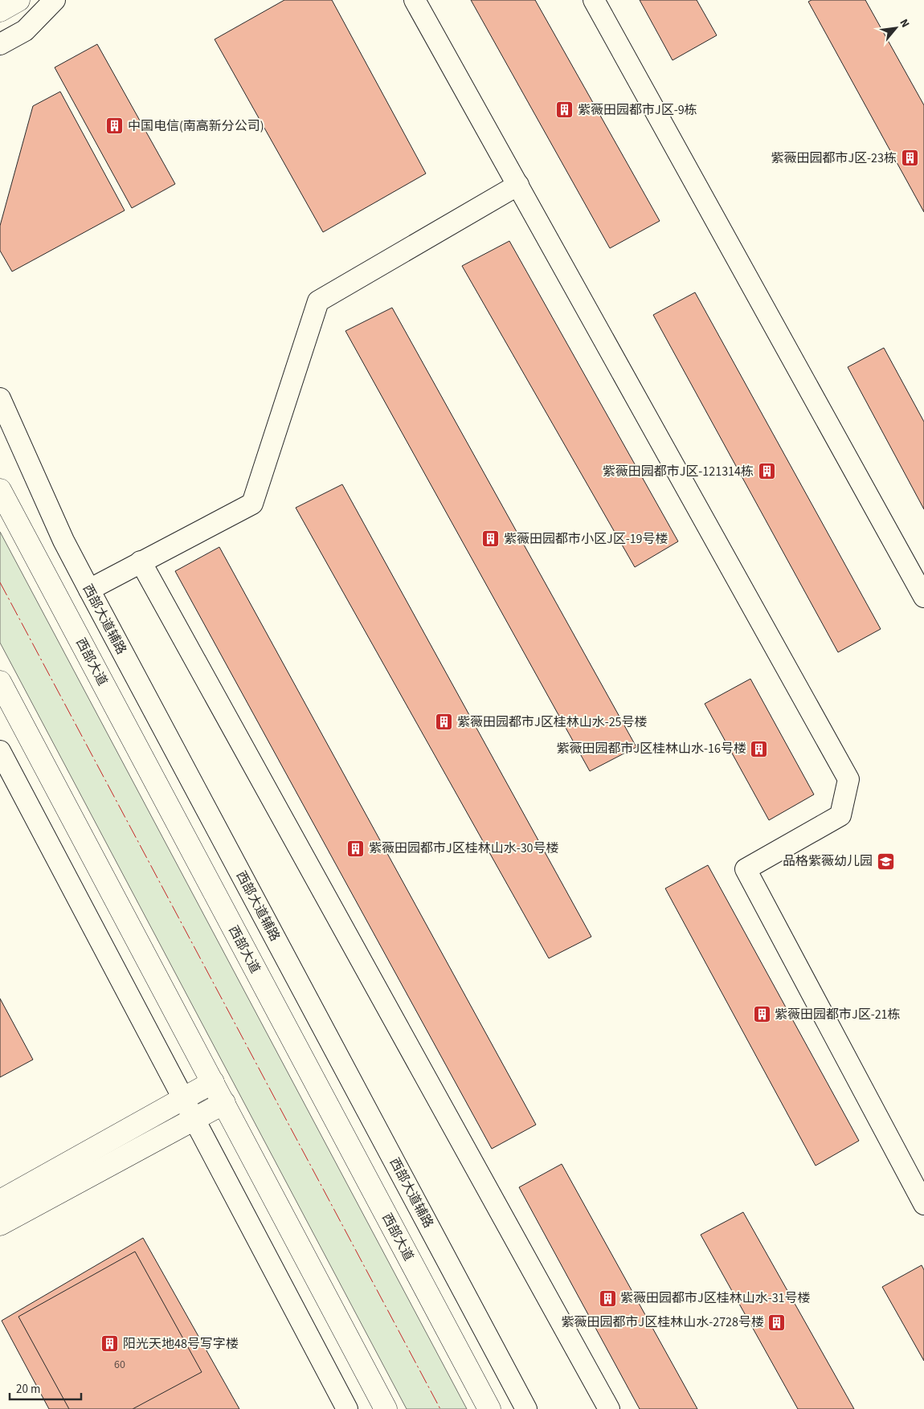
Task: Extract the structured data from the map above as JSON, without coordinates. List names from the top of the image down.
{
  "streets": {
    "main road": ["西部大道"],
    "street": ["西部大道辅路"]
  },
  "places": {
    "building": [
      "紫薇田园都市J区-9栋",
      "中国电信(南高新分公司)",
      "紫薇田园都市J区-23栋",
      "紫薇田园都市J区-121314栋",
      "紫薇田园都市小区J区-19号楼",
      "紫薇田园都市J区桂林山水-25号楼",
      "紫薇田园都市J区桂林山水-16号楼",
      "紫薇田园都市J区桂林山水-30号楼",
      "紫薇田园都市J区-21栋",
      "紫薇田园都市J区桂林山水-31号楼",
      "紫薇田园都市J区桂林山水-2728号楼",
      "阳光天地48号写字楼"
    ],
    "school or university": ["品格紫薇幼儿园"]
  },
  "house_numbers": ["60"],
  "scale_bar": "20 m",
  "north": "top right"
}
